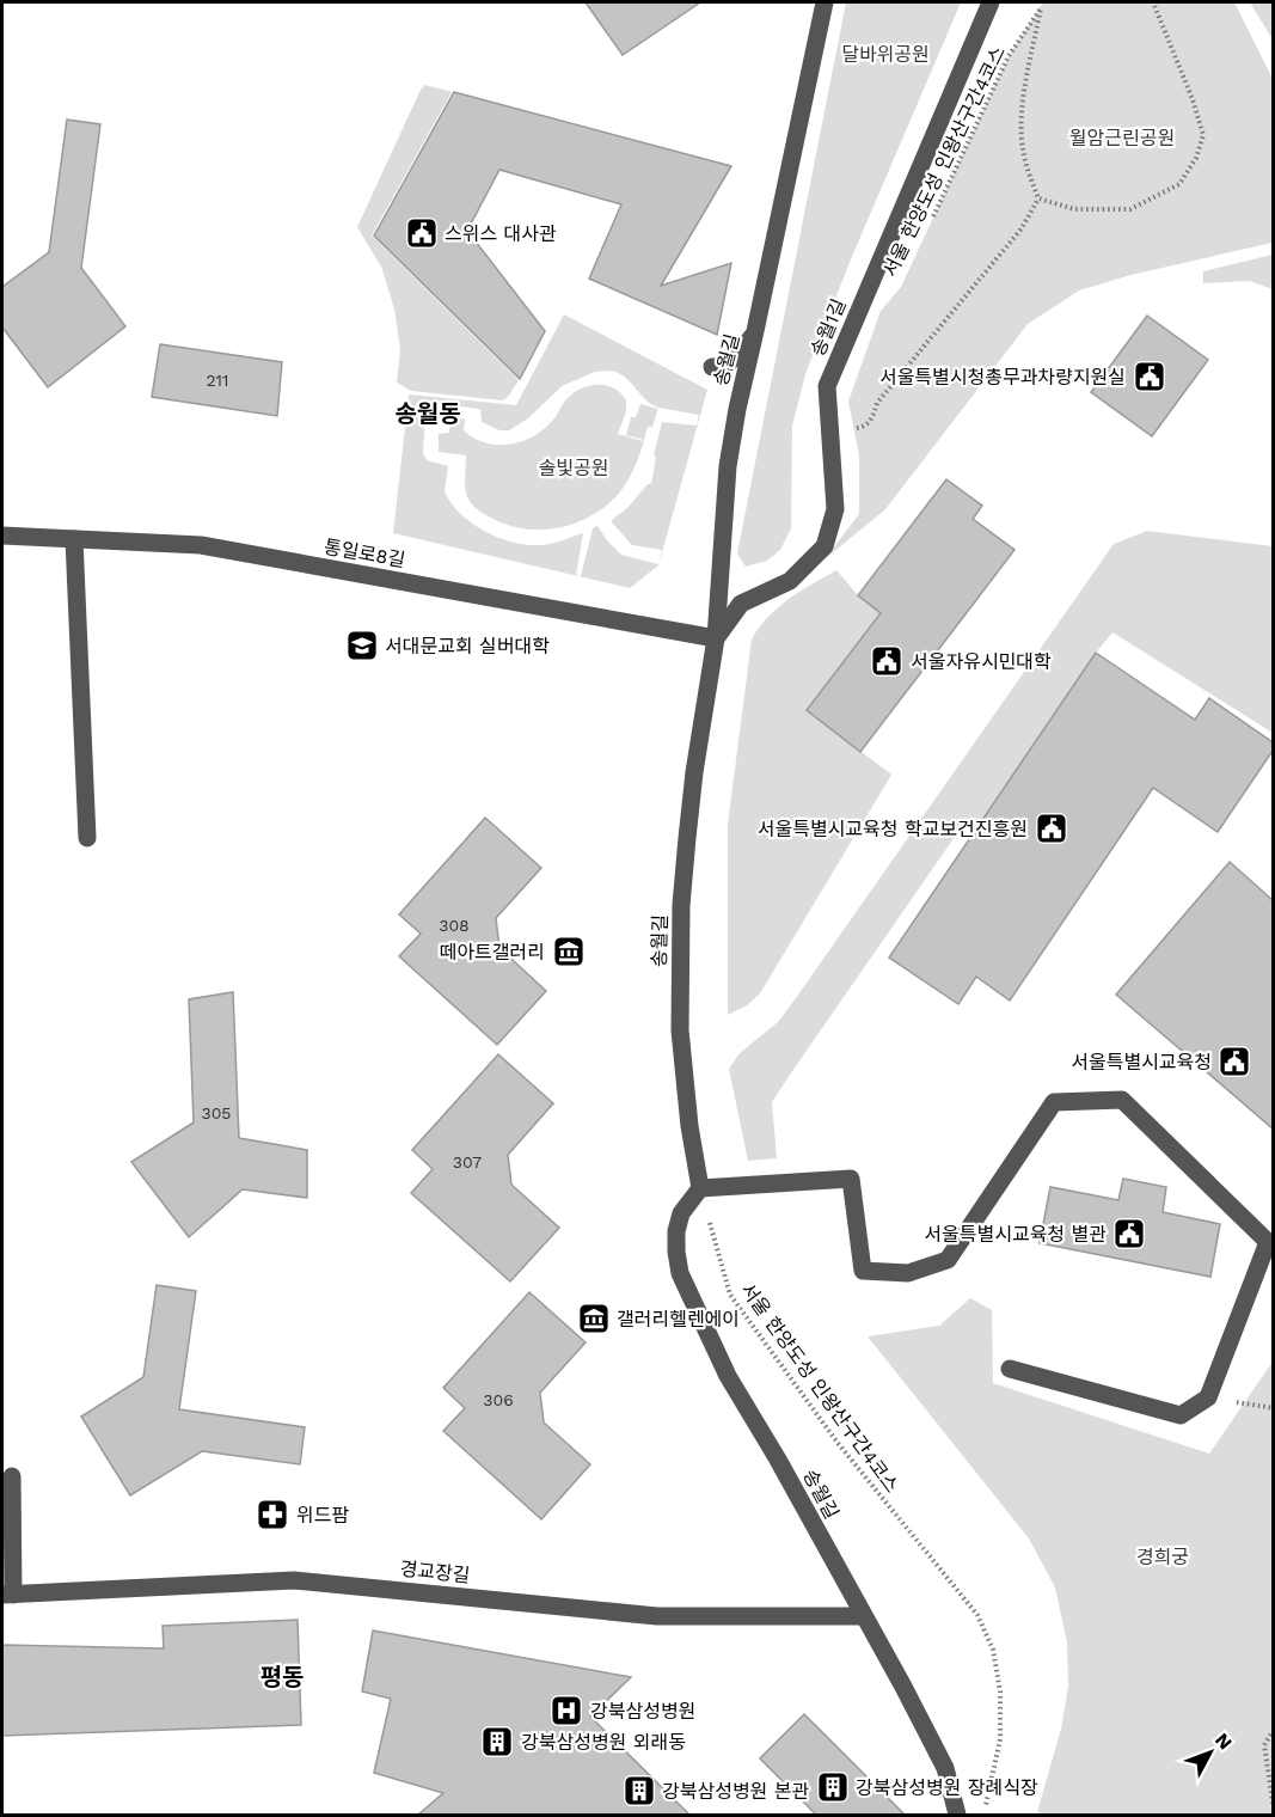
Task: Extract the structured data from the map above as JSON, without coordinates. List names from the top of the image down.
{
  "streets": {
    "street": [
      "송월1길",
      "송월길",
      "통일로8길",
      "경교장길"
    ],
    "path": ["서울 한양도성 인왕산구간4코스"]
  },
  "crossings": [
    ["서울 한양도성 인왕산구간4코스", "송월길"],
    ["송월1길", "송월길"],
    ["송월1길", "통일로8길"],
    ["송월길", "통일로8길"],
    ["송월길", "경교장길"]
  ],
  "districts": ["송월동", "평동"],
  "parks": [
    "달바위공원",
    "월암근린공원",
    "솔빛공원",
    "경희궁"
  ],
  "places": {
    "public building": [
      "스위스 대사관",
      "서울특별시청총무과차량지원실",
      "서울자유시민대학",
      "서울특별시교육청 학교보건진흥원",
      "서울특별시교육청",
      "서울특별시교육청 별관"
    ],
    "school or university": ["서대문교회 실버대학"],
    "museum": ["떼아트갤러리", "갤러리헬렌에이"],
    "pharmacy": ["위드팜"],
    "hospital": ["강북삼성병원"],
    "building": ["강북삼성병원 외래동", "강북삼성병원 장례식장", "강북삼성병원 본관"]
  },
  "house_numbers": [
    "211",
    "308",
    "305",
    "307",
    "306"
  ],
  "north": "top right"
}
